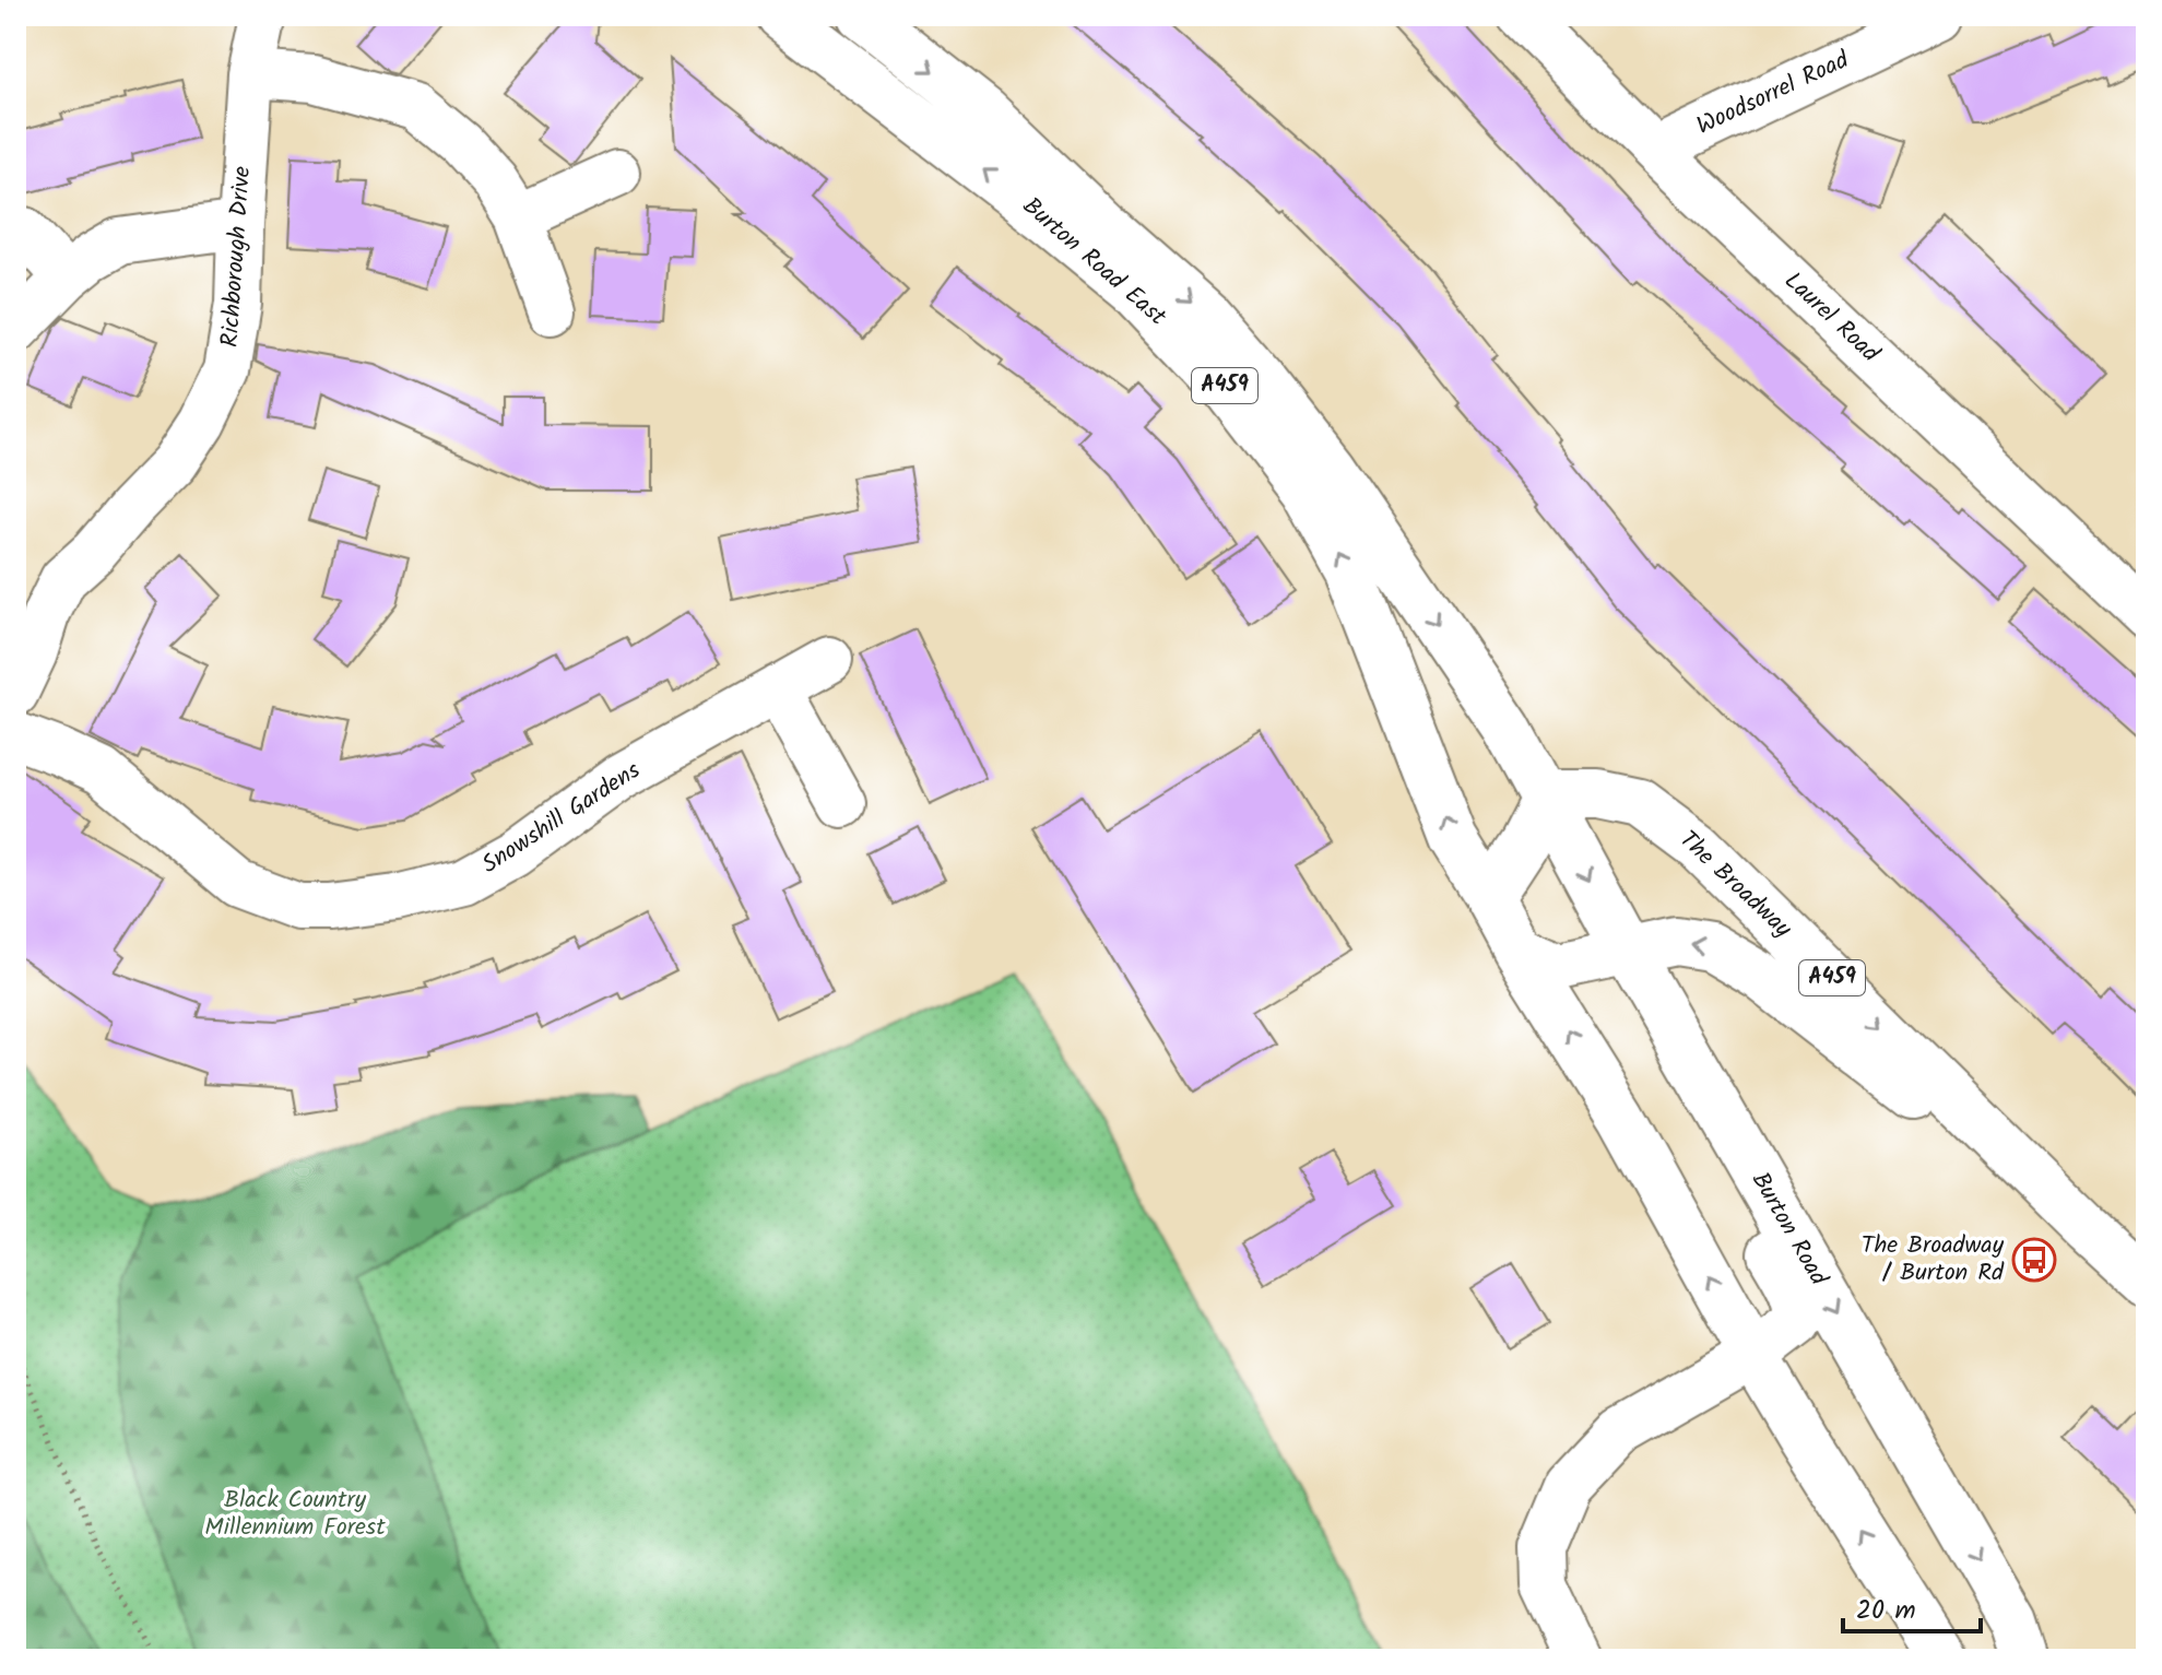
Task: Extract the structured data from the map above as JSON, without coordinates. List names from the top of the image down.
{
  "streets": {
    "main road": [
      "Burton Road East",
      "A459",
      "The Broadway",
      "Burton Road"
    ],
    "street": [
      "Woodsorrel Road",
      "Richborough Drive",
      "Laurel Road",
      "Snowshill Gardens"
    ]
  },
  "crossings": [
    ["Woodsorrel Road", "Laurel Road"],
    ["Burton Road East", "The Broadway"],
    ["Burton Road East", "Burton Road"],
    ["The Broadway", "Burton Road"]
  ],
  "parks": ["Black Country Millennium Forest"],
  "places": {
    "bus stop": ["The Broadway / Burton Rd"]
  },
  "scale_bar": "20 m"
}
